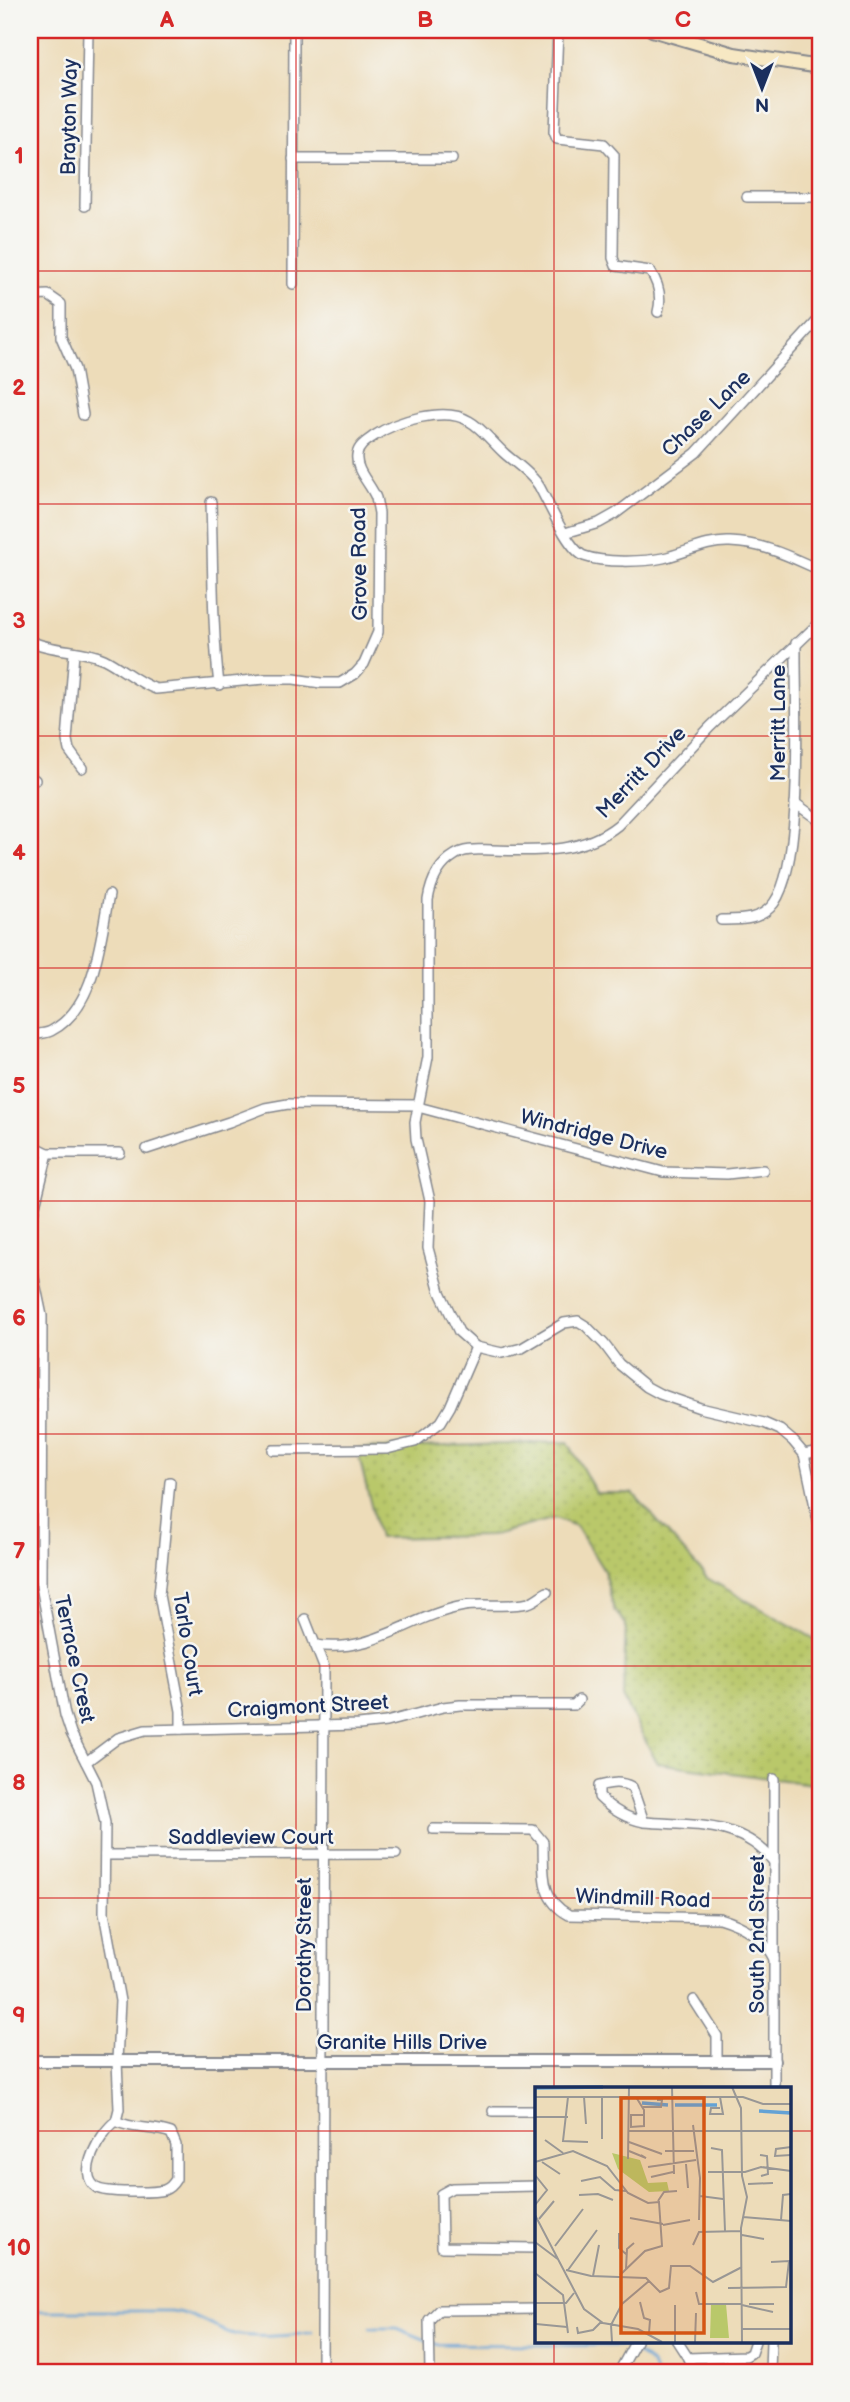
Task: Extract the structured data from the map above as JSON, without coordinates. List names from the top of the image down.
{
  "streets": {
    "street": [
      "Brayton Way",
      "Chase Lane",
      "Grove Road",
      "Merritt Lane",
      "Merritt Drive",
      "Windridge Drive",
      "Tarlo Court",
      "Terrace Crest",
      "Craigmont Street",
      "Saddleview Court",
      "Windmill Road",
      "South 2nd Street",
      "Dorothy Street",
      "Granite Hills Drive"
    ]
  },
  "crossings": [
    ["Chase Lane", "Grove Road"],
    ["Merritt Lane", "Merritt Drive"],
    ["Merritt Drive", "Windridge Drive"],
    ["Tarlo Court", "Craigmont Street"],
    ["Terrace Crest", "Craigmont Street"],
    ["Terrace Crest", "Saddleview Court"],
    ["Terrace Crest", "Granite Hills Drive"],
    ["Craigmont Street", "Dorothy Street"],
    ["Saddleview Court", "Dorothy Street"],
    ["Windmill Road", "South 2nd Street"],
    ["South 2nd Street", "Granite Hills Drive"],
    ["Dorothy Street", "Granite Hills Drive"]
  ],
  "north": "bottom",
  "grid": {
    "columns": ["A", "B", "C"],
    "rows": [
      "1",
      "2",
      "3",
      "4",
      "5",
      "6",
      "7",
      "8",
      "9",
      "10"
    ]
  }
}
